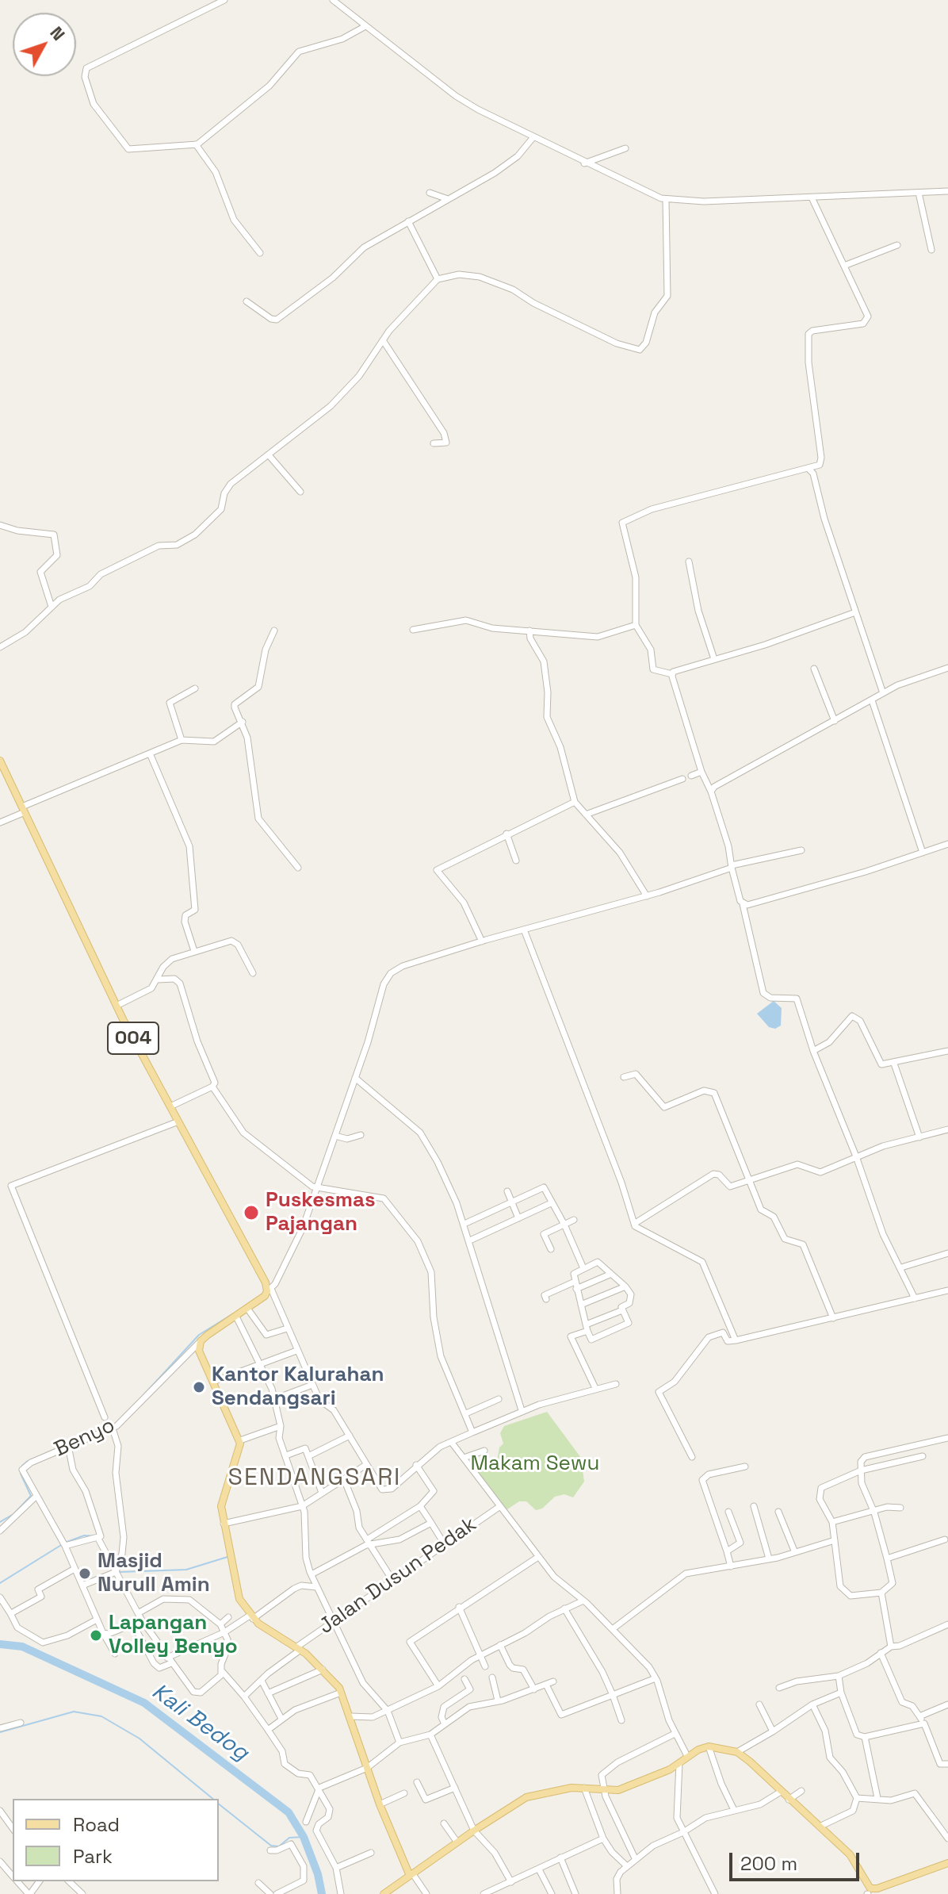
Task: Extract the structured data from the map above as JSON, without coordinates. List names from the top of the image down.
{
  "streets": {
    "main road": ["004"],
    "street": ["Benyo", "Jalan Dusun Pedak"]
  },
  "districts": ["SENDANGSARI"],
  "water": ["Kali Bedog"],
  "parks": ["Makam Sewu"],
  "places": [
    "Puskesmas Pajangan",
    "Kantor Kalurahan Sendangsari",
    "Masjid Nurull Amin",
    "Lapangan Volley Benyo"
  ],
  "legend": ["Road", "Park"],
  "scale_bar": "200 m",
  "north": "top right"
}
